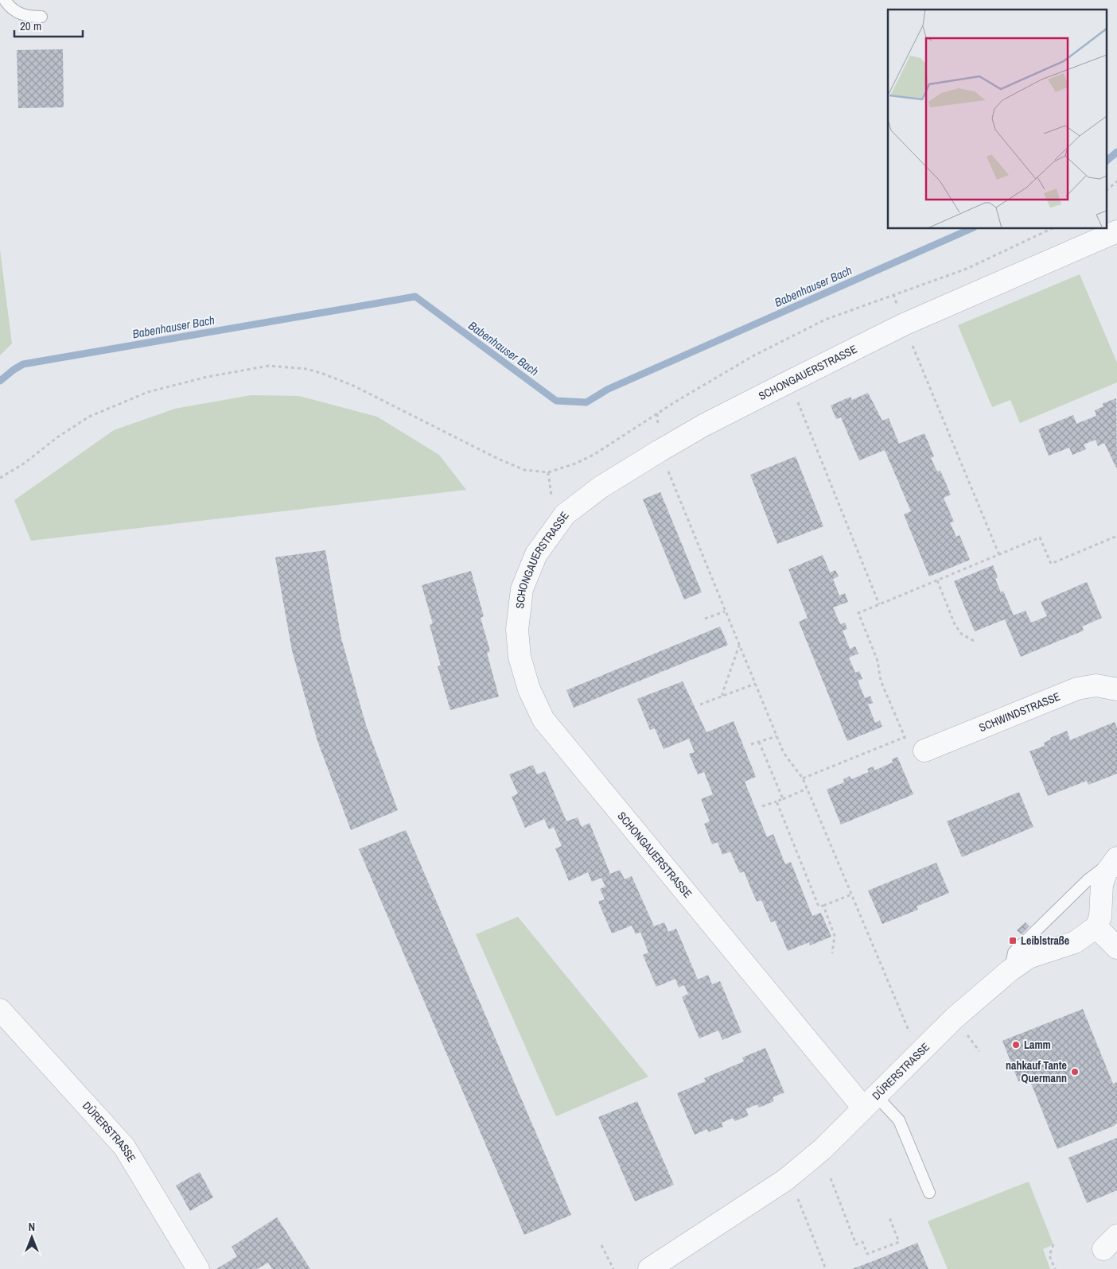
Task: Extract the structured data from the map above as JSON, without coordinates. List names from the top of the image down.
{
  "streets": {
    "street": ["SCHONGAUERSTRASSE", "SCHWINDSTRASSE", "DÜRERSTRASSE"]
  },
  "crossings": [
    ["SCHONGAUERSTRASSE", "DÜRERSTRASSE"]
  ],
  "water": ["Babenhauser Bach"],
  "places": {
    "transit": ["Leiblstraße"],
    "other": ["Lamm", "nahkauf Tante Quermann"]
  },
  "scale_bar": "20 m",
  "north": "top"
}
